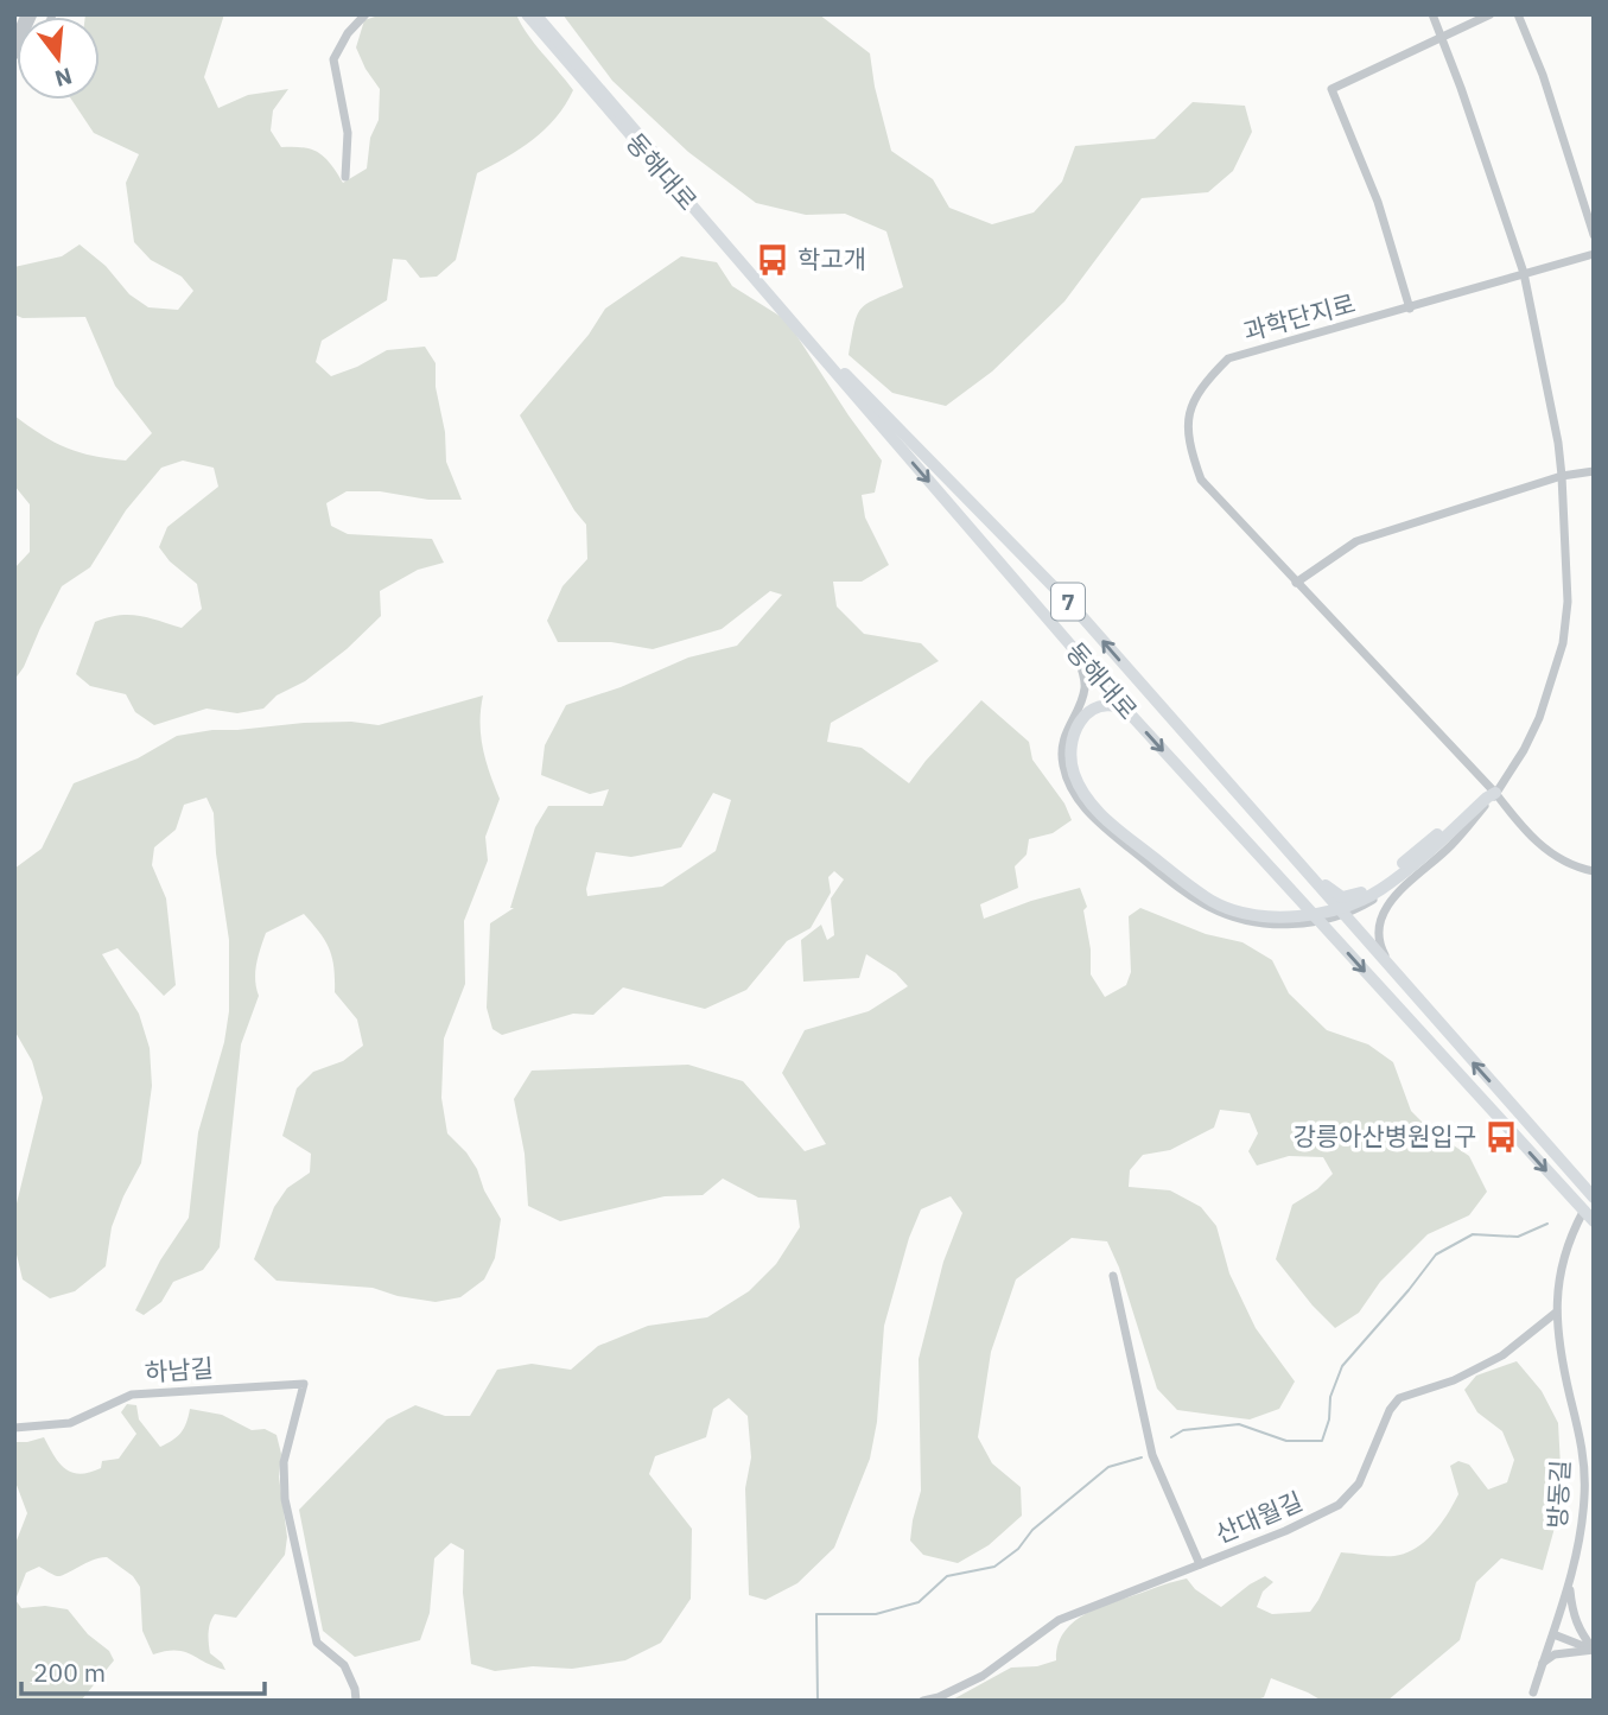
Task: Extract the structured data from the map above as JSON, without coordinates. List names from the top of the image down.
{
  "streets": {
    "highway": ["동해대로", "7"],
    "street": [
      "과학단지로",
      "하남길",
      "방동길",
      "산대월길"
    ]
  },
  "crossings": [
    ["동해대로", "방동길"],
    ["방동길", "산대월길"]
  ],
  "places": {
    "bus stop": ["학고개", "강릉아산병원입구"]
  },
  "scale_bar": "200 m",
  "north": "bottom"
}
